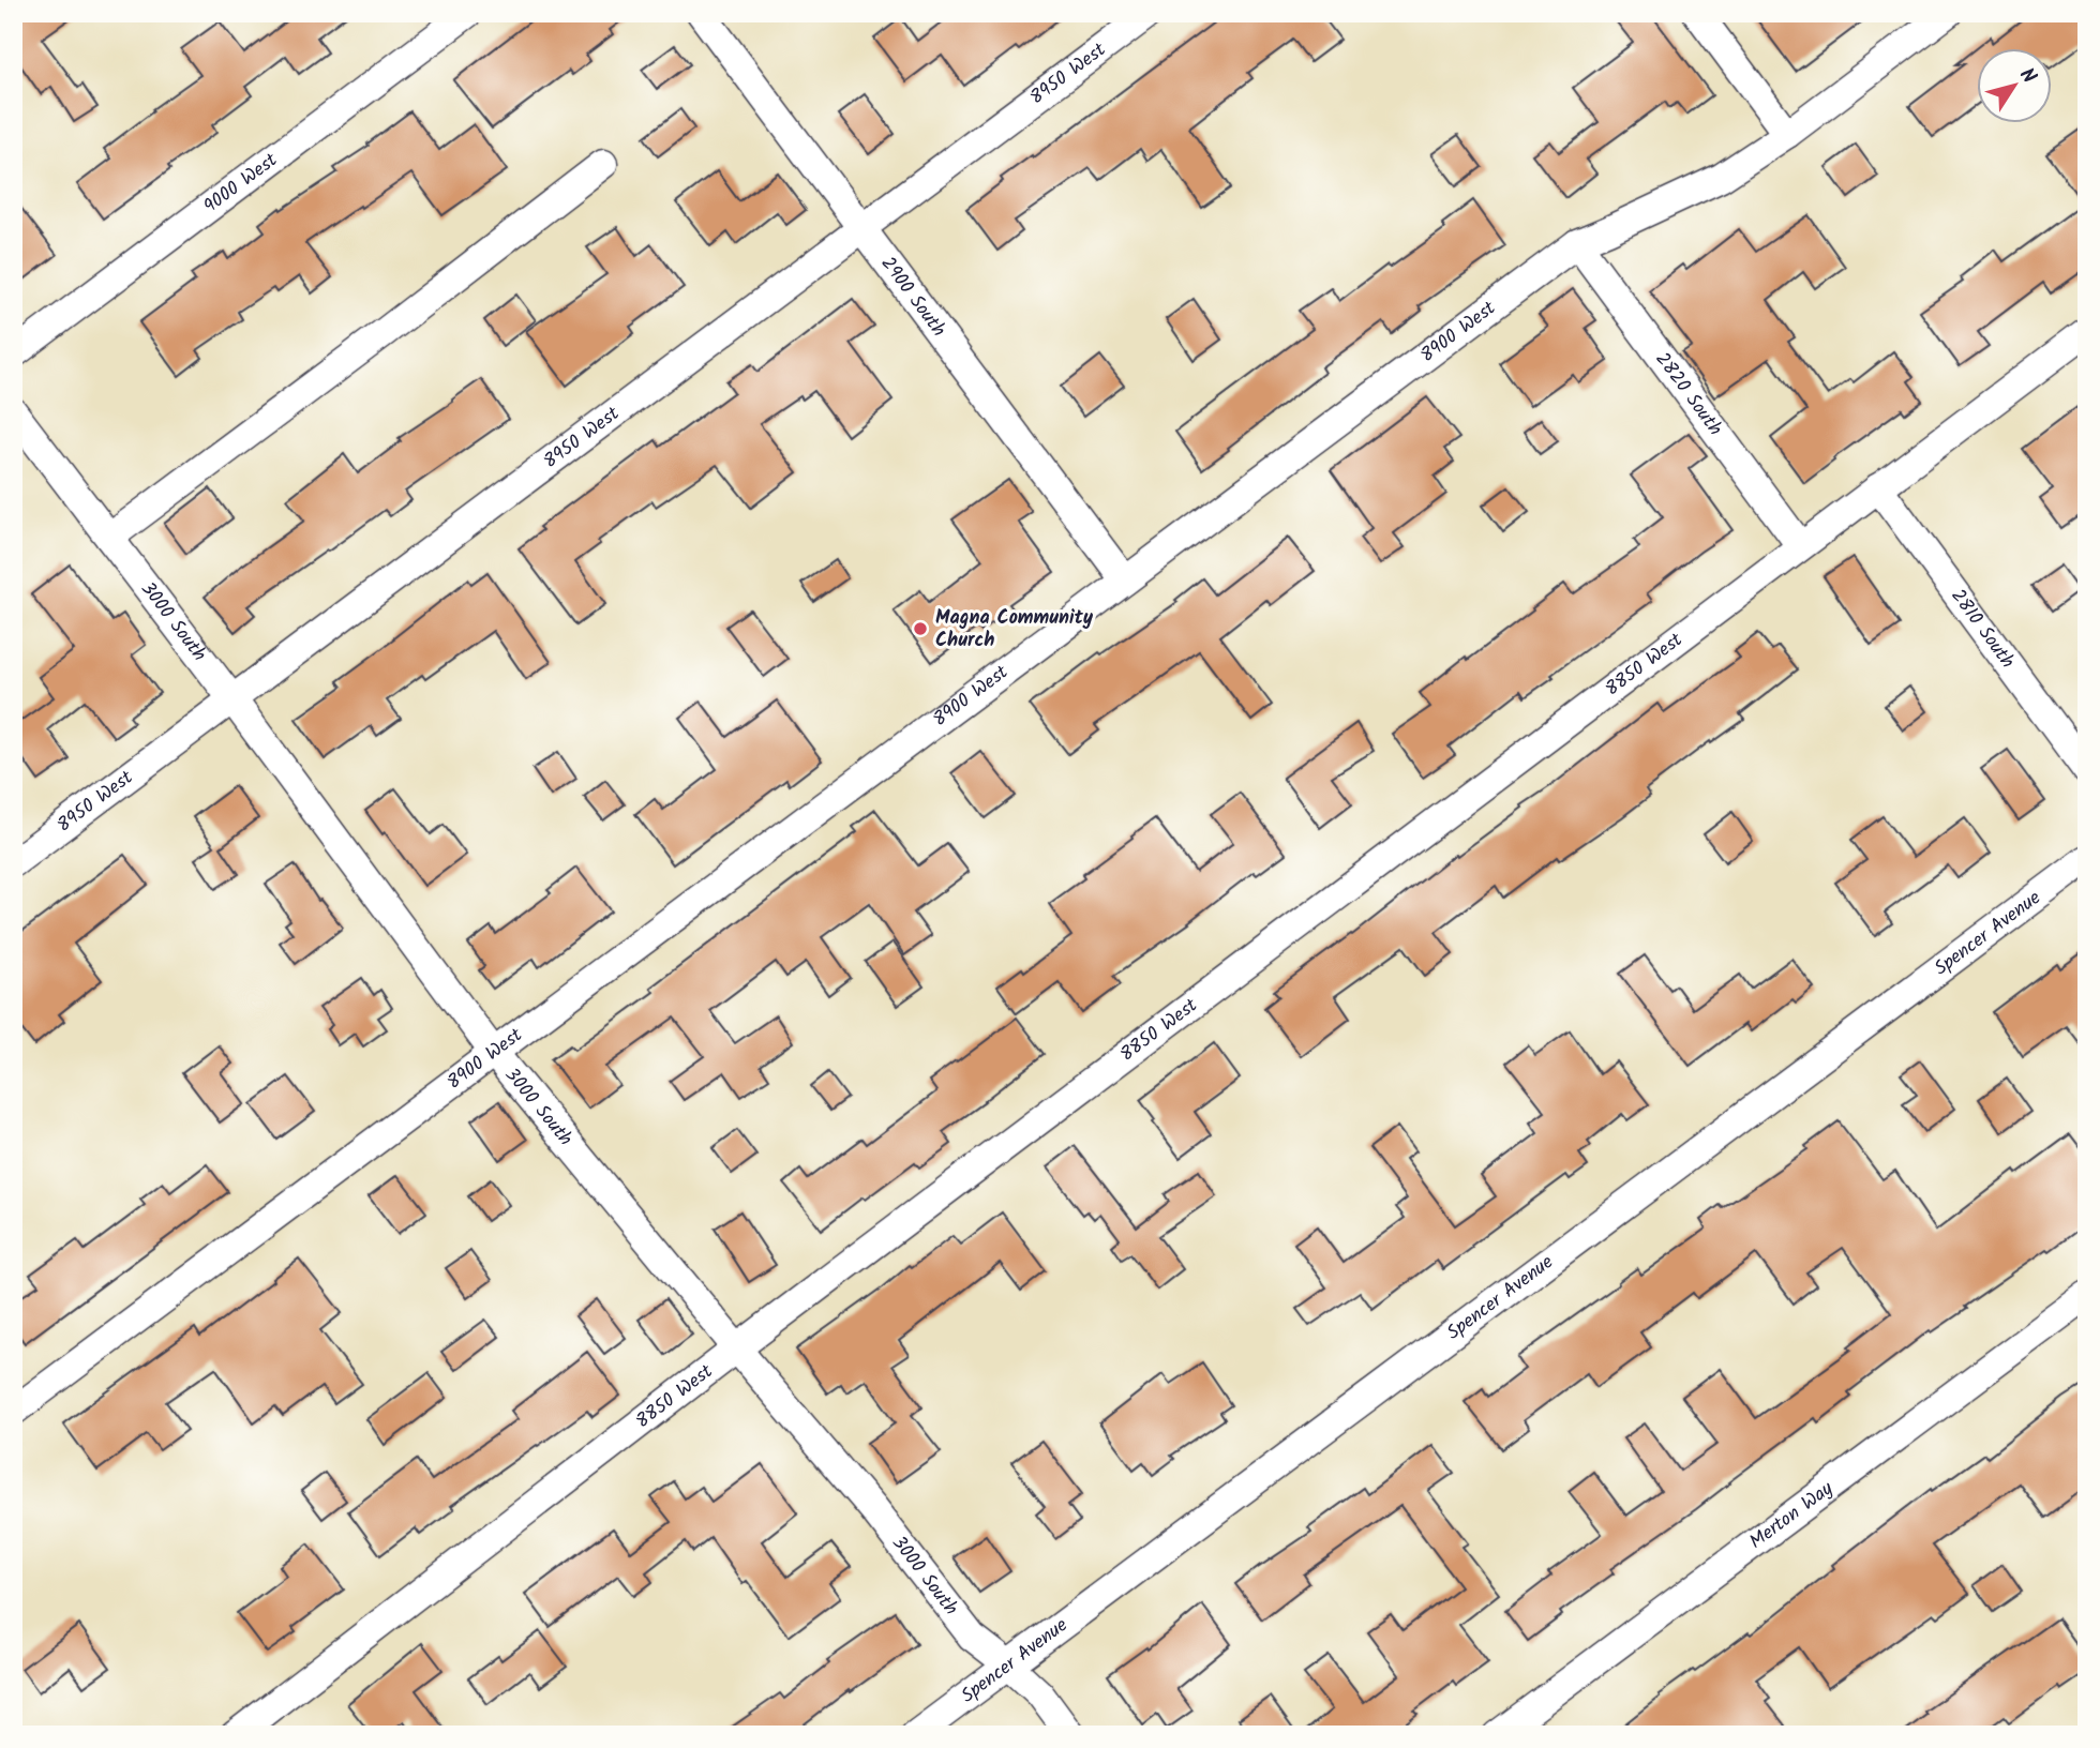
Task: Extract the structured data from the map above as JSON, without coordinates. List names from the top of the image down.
{
  "streets": {
    "street": [
      "8950 West",
      "9000 West",
      "2900 South",
      "8900 West",
      "2820 South",
      "3000 South",
      "2810 South",
      "8850 West",
      "Spencer Avenue",
      "Merton Way"
    ]
  },
  "crossings": [
    ["8950 West", "2900 South"],
    ["8950 West", "3000 South"],
    ["2900 South", "8900 West"],
    ["8900 West", "2820 South"],
    ["8900 West", "3000 South"],
    ["2820 South", "8850 West"],
    ["3000 South", "8850 West"],
    ["3000 South", "Spencer Avenue"],
    ["2810 South", "8850 West"]
  ],
  "places": ["Magna Community Church"],
  "north": "top right"
}
